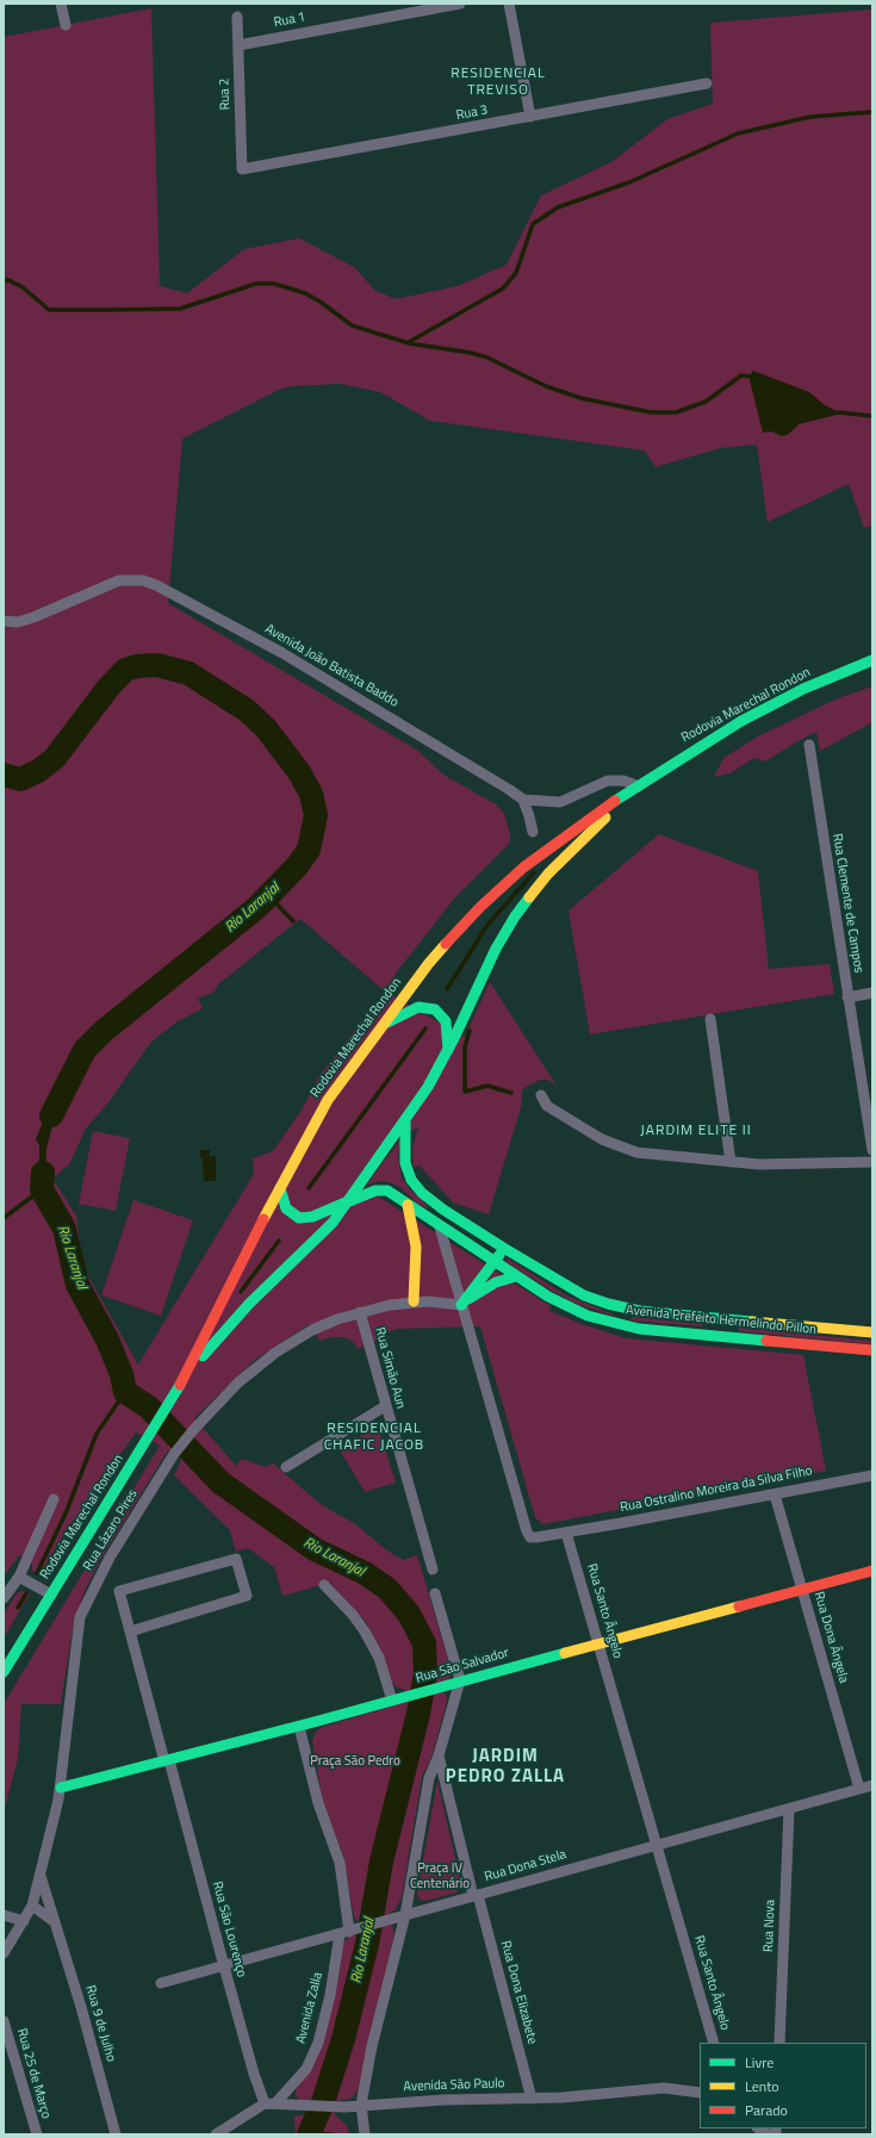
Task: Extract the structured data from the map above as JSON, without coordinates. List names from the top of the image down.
{
  "streets": {
    "main road": ["Rodovia Marechal Rondon", "Avenida Prefeito Hermelindo Pillon", "Rua São Salvador"],
    "street": [
      "Rua 1",
      "Rua 2",
      "Rua 3",
      "Avenida João Batista Baddo",
      "Rua Clemente de Campos",
      "Rua Simão Aun",
      "Rua Ostralino Moreira da Silva Filho",
      "Rua Lázaro Pires",
      "Rua Santo Ângelo",
      "Rua Dona Ângela",
      "Rua Dona Stela",
      "Rua Nova",
      "Rua São Lourenço",
      "Rua Dona Elizabete",
      "Avenida Zalla",
      "Rua 9 de Julho",
      "Rua 25 de Março",
      "Avenida São Paulo"
    ]
  },
  "crossings": [
    ["Rua 1", "Rua 2"],
    ["Rua 2", "Rua 3"],
    ["Rodovia Marechal Rondon", "Avenida Prefeito Hermelindo Pillon"],
    ["Rua Simão Aun", "Rua Lázaro Pires"],
    ["Rua Ostralino Moreira da Silva Filho", "Rua Santo Ângelo"],
    ["Rua Ostralino Moreira da Silva Filho", "Rua Dona Ângela"],
    ["Rua Lázaro Pires", "Rua São Salvador"],
    ["Rua Lázaro Pires", "Rua 9 de Julho"],
    ["Rua Santo Ângelo", "Rua São Salvador"],
    ["Rua Santo Ângelo", "Rua Dona Stela"],
    ["Rua Dona Ângela", "Rua São Salvador"],
    ["Rua Dona Ângela", "Rua Dona Stela"],
    ["Rua São Salvador", "Rua São Lourenço"],
    ["Rua Dona Stela", "Rua Nova"],
    ["Rua Dona Stela", "Rua São Lourenço"],
    ["Rua Dona Stela", "Rua Dona Elizabete"],
    ["Rua Dona Stela", "Avenida Zalla"],
    ["Rua São Lourenço", "Avenida Zalla"],
    ["Rua São Lourenço", "Avenida São Paulo"],
    ["Rua Dona Elizabete", "Avenida São Paulo"],
    ["Avenida Zalla", "Avenida São Paulo"]
  ],
  "districts": [
    "RESIDENCIAL TREVISO",
    "JARDIM ELITE II",
    "RESIDENCIAL CHAFIC JACOB",
    "JARDIM PEDRO ZALLA"
  ],
  "water": ["Rio Laranjal"],
  "parks": ["Praça São Pedro", "Praça IV Centenário"],
  "legend": ["Livre", "Lento", "Parado"]
}
